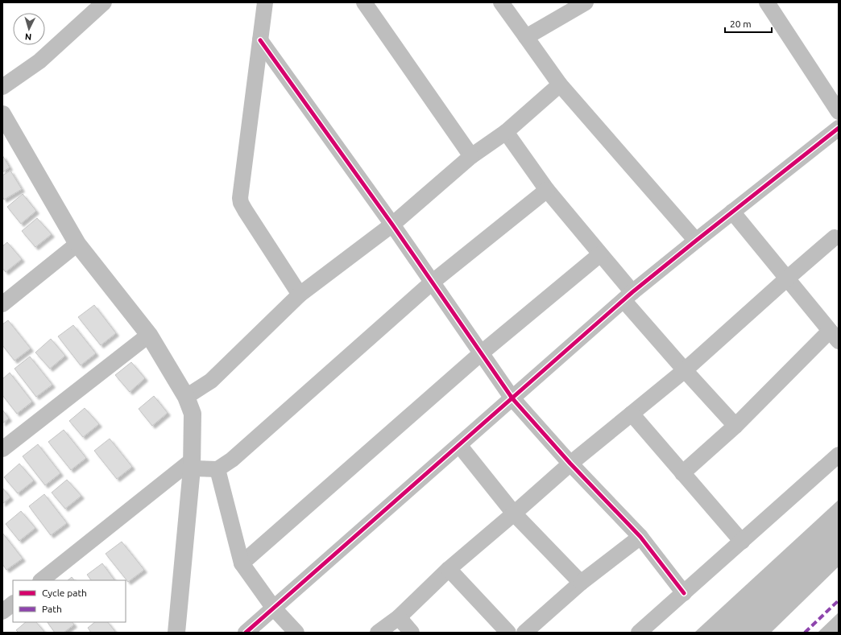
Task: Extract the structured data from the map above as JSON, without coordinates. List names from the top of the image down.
{
  "legend": ["Cycle path", "Path"],
  "scale_bar": "20 m",
  "north": "bottom"
}
